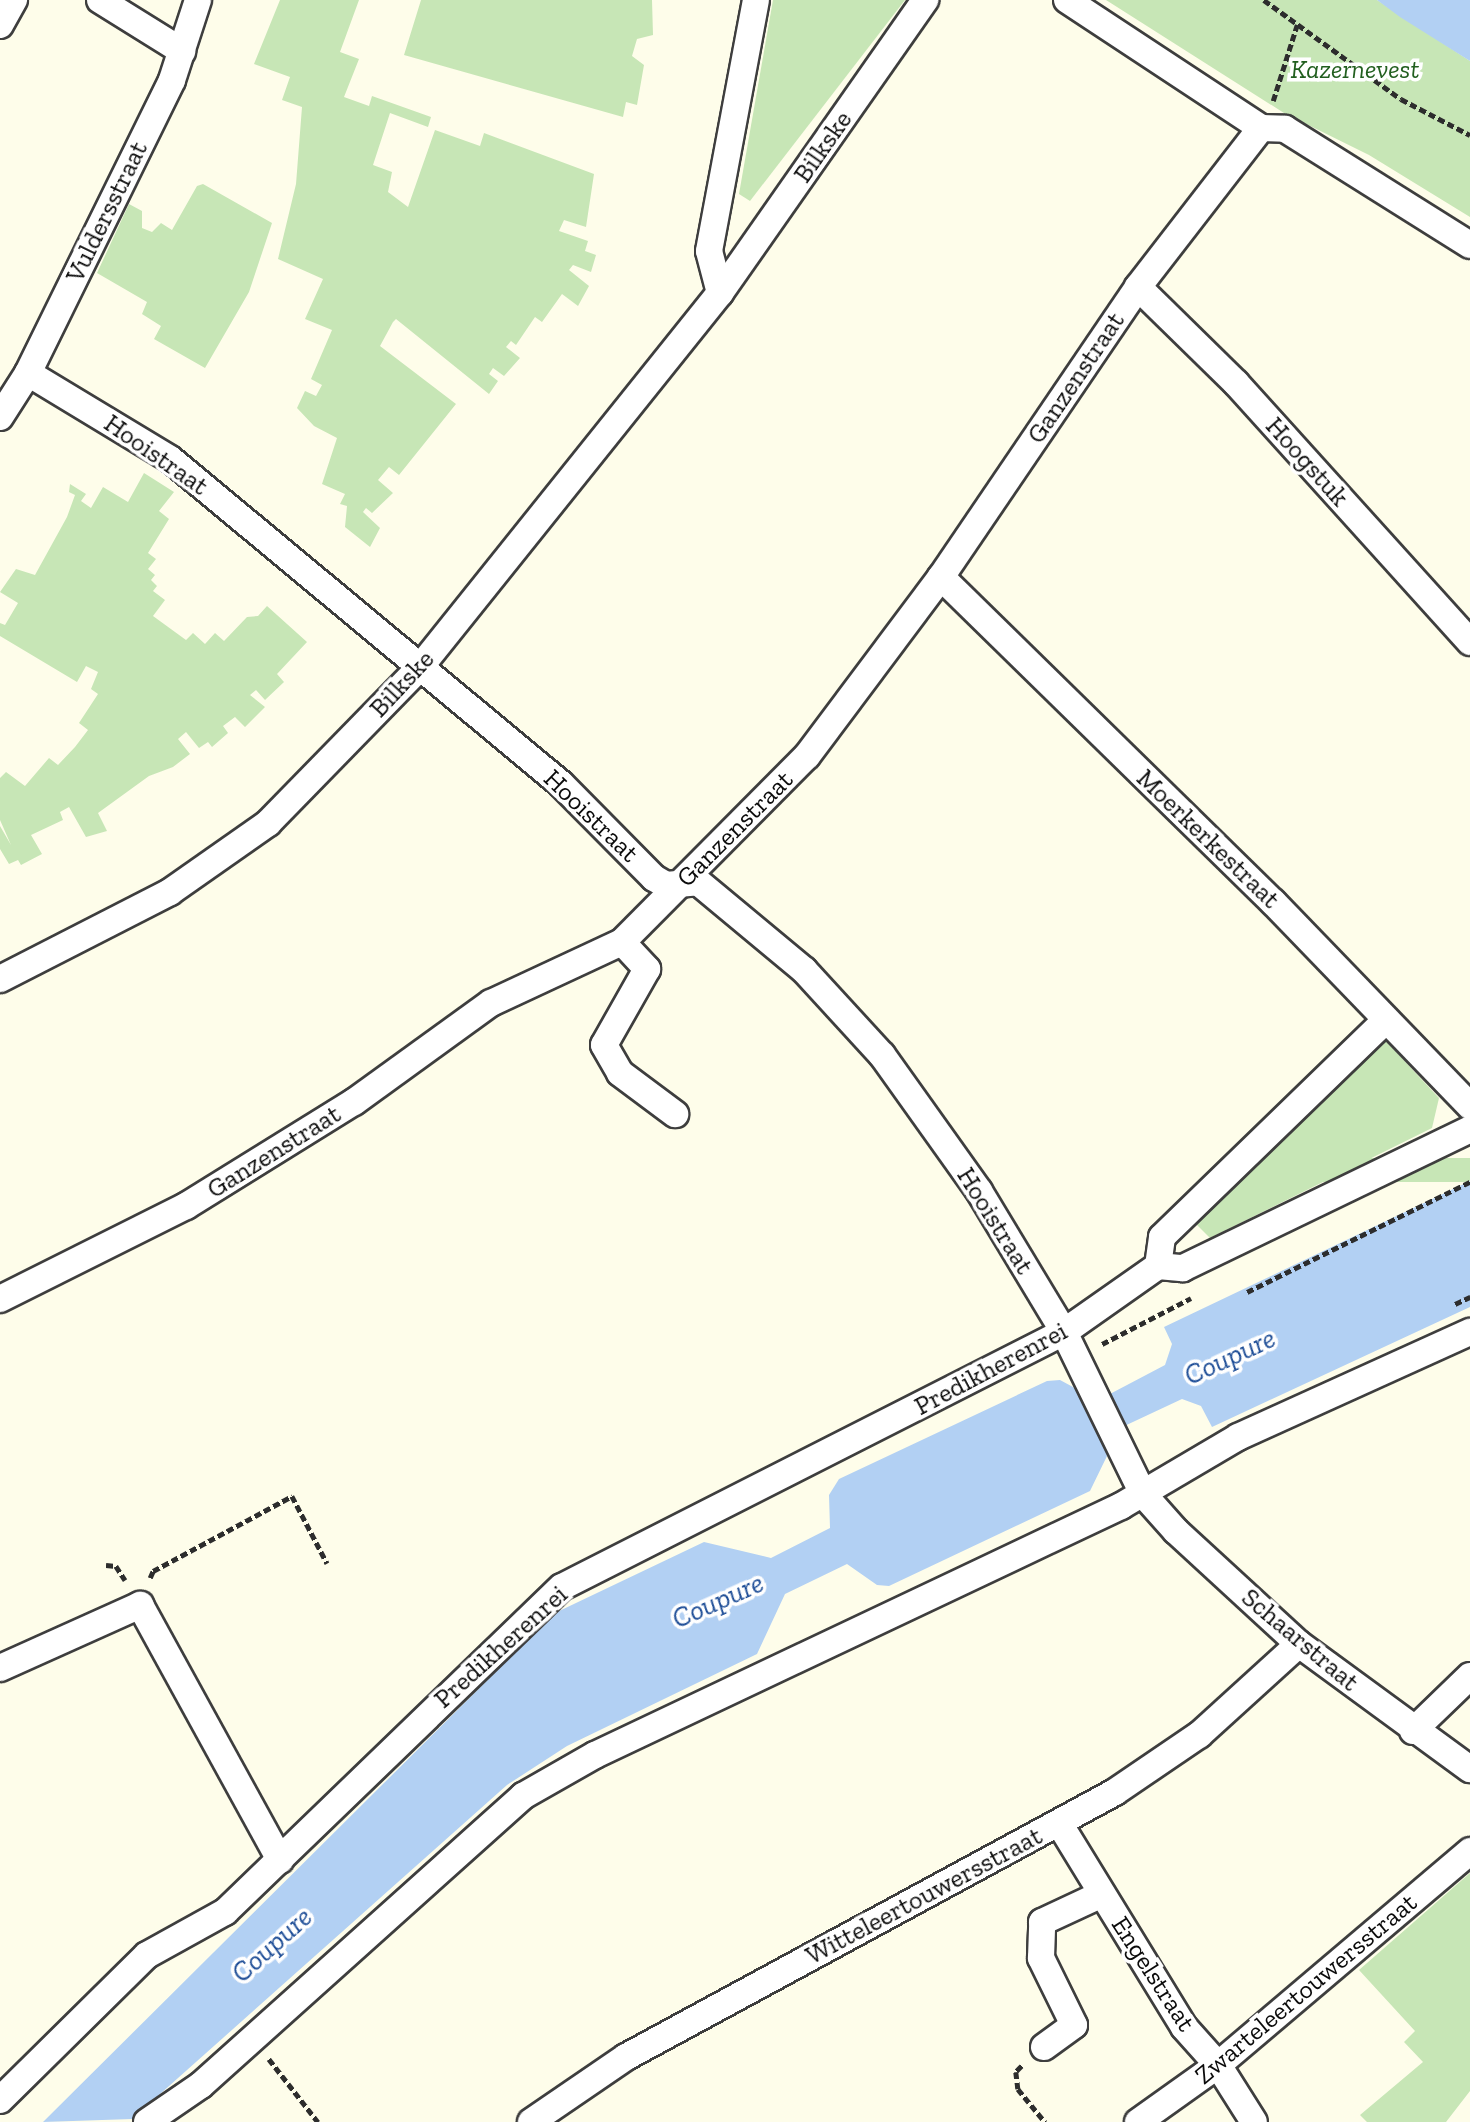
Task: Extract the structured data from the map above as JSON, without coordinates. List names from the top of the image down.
{
  "streets": {
    "street": [
      "Bilkske",
      "Vuldersstraat",
      "Ganzenstraat",
      "Hooistraat",
      "Hoogstuk",
      "Moerkerkestraat",
      "Predikherenrei",
      "Schaarstraat",
      "Witteleertouwersstraat",
      "Engelstraat",
      "Zwarteleertouwersstraat"
    ]
  },
  "crossings": [
    ["Bilkske", "Hooistraat"],
    ["Vuldersstraat", "Hooistraat"],
    ["Ganzenstraat", "Hooistraat"],
    ["Ganzenstraat", "Hoogstuk"],
    ["Ganzenstraat", "Moerkerkestraat"],
    ["Hooistraat", "Predikherenrei"],
    ["Hooistraat", "Schaarstraat"],
    ["Schaarstraat", "Witteleertouwersstraat"],
    ["Witteleertouwersstraat", "Engelstraat"],
    ["Engelstraat", "Zwarteleertouwersstraat"]
  ],
  "water": ["Coupure"],
  "parks": ["Kazernevest"]
}
